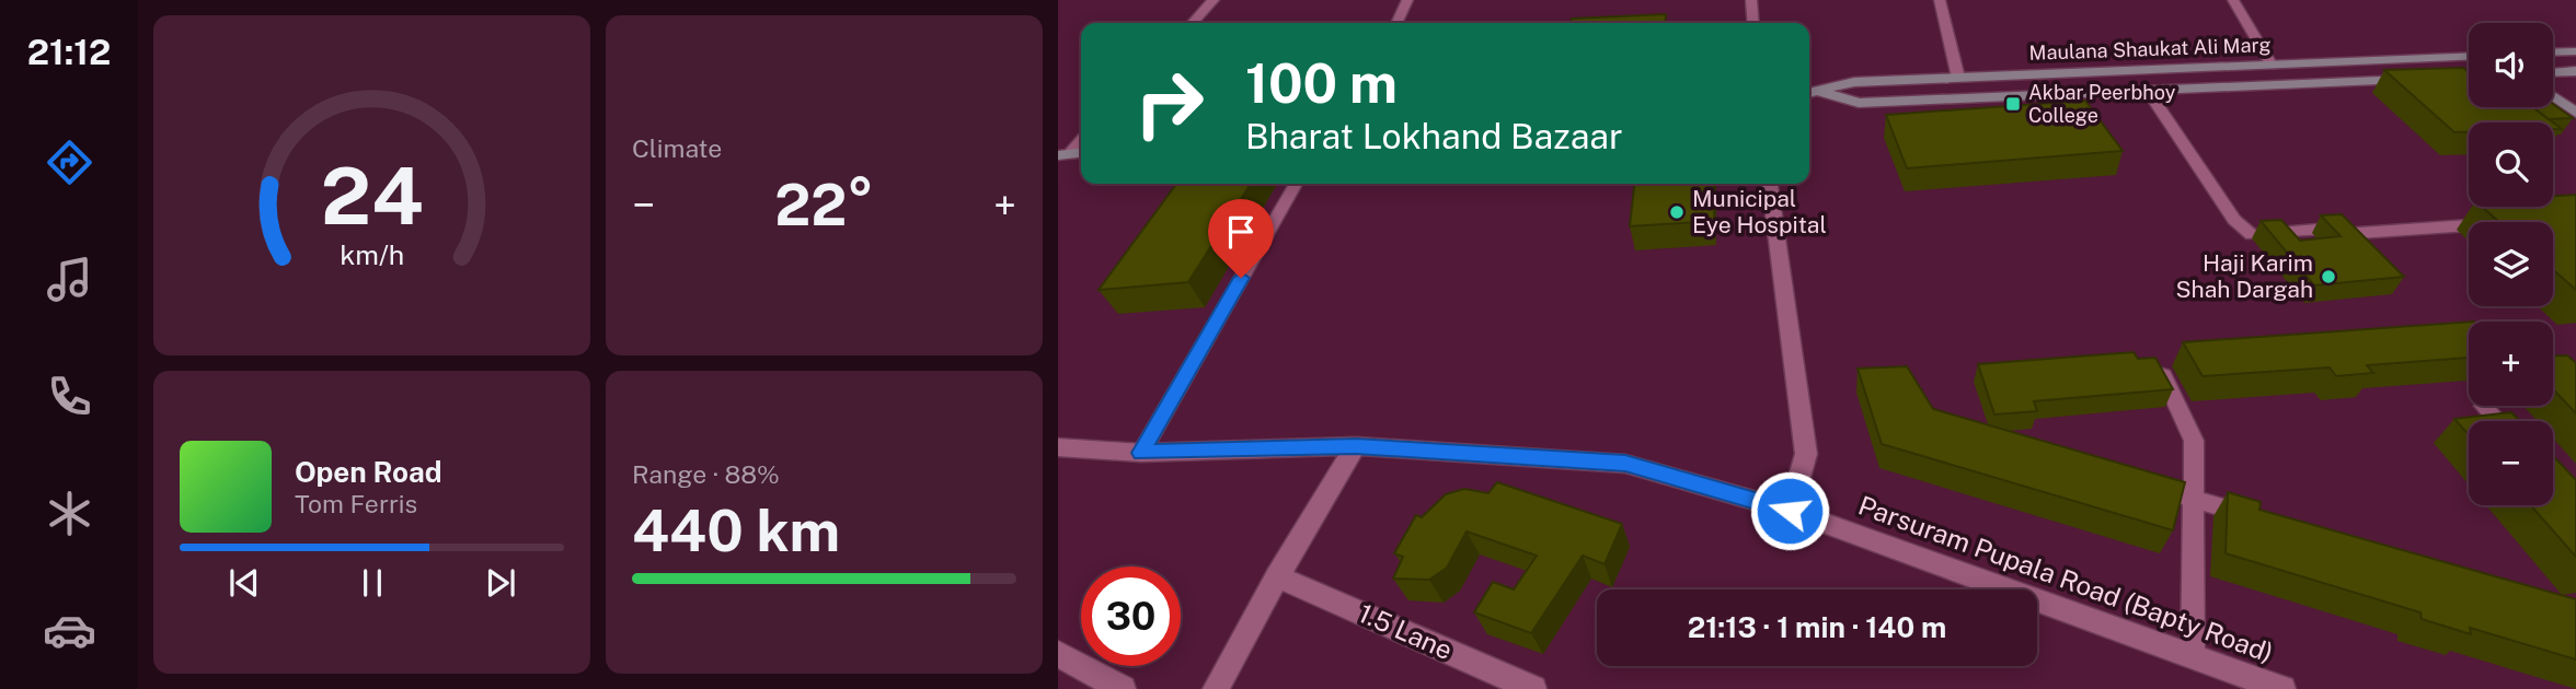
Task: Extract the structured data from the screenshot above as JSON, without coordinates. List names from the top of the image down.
{
  "streets": {
    "main road": ["Maulana Shaukat Ali Marg"],
    "street": ["Parsuram Pupala Road (Bapty Road)", "1.5 Lane"]
  },
  "places": {
    "transit": ["Akbar Peerbhoy College"],
    "other": ["Municipal Eye Hospital", "Haji Karim Shah Dargah"]
  },
  "page": {
    "tabs": "21:12",
    "tile": [
      "Climate",
      ["Range · 88%", "440 km"]
    ],
    "map_buttons": ["+", "−"],
    "turn": ["100 m", "Bharat Lokhand Bazaar"],
    "heat": ["−", "22°", "+"],
    "song": ["Open Road", "Tom Ferris"],
    "limit": "30",
    "trip": "21:13 · 1 min · 140 m",
    "gauge": ["24", "km/h"]
  }
}
